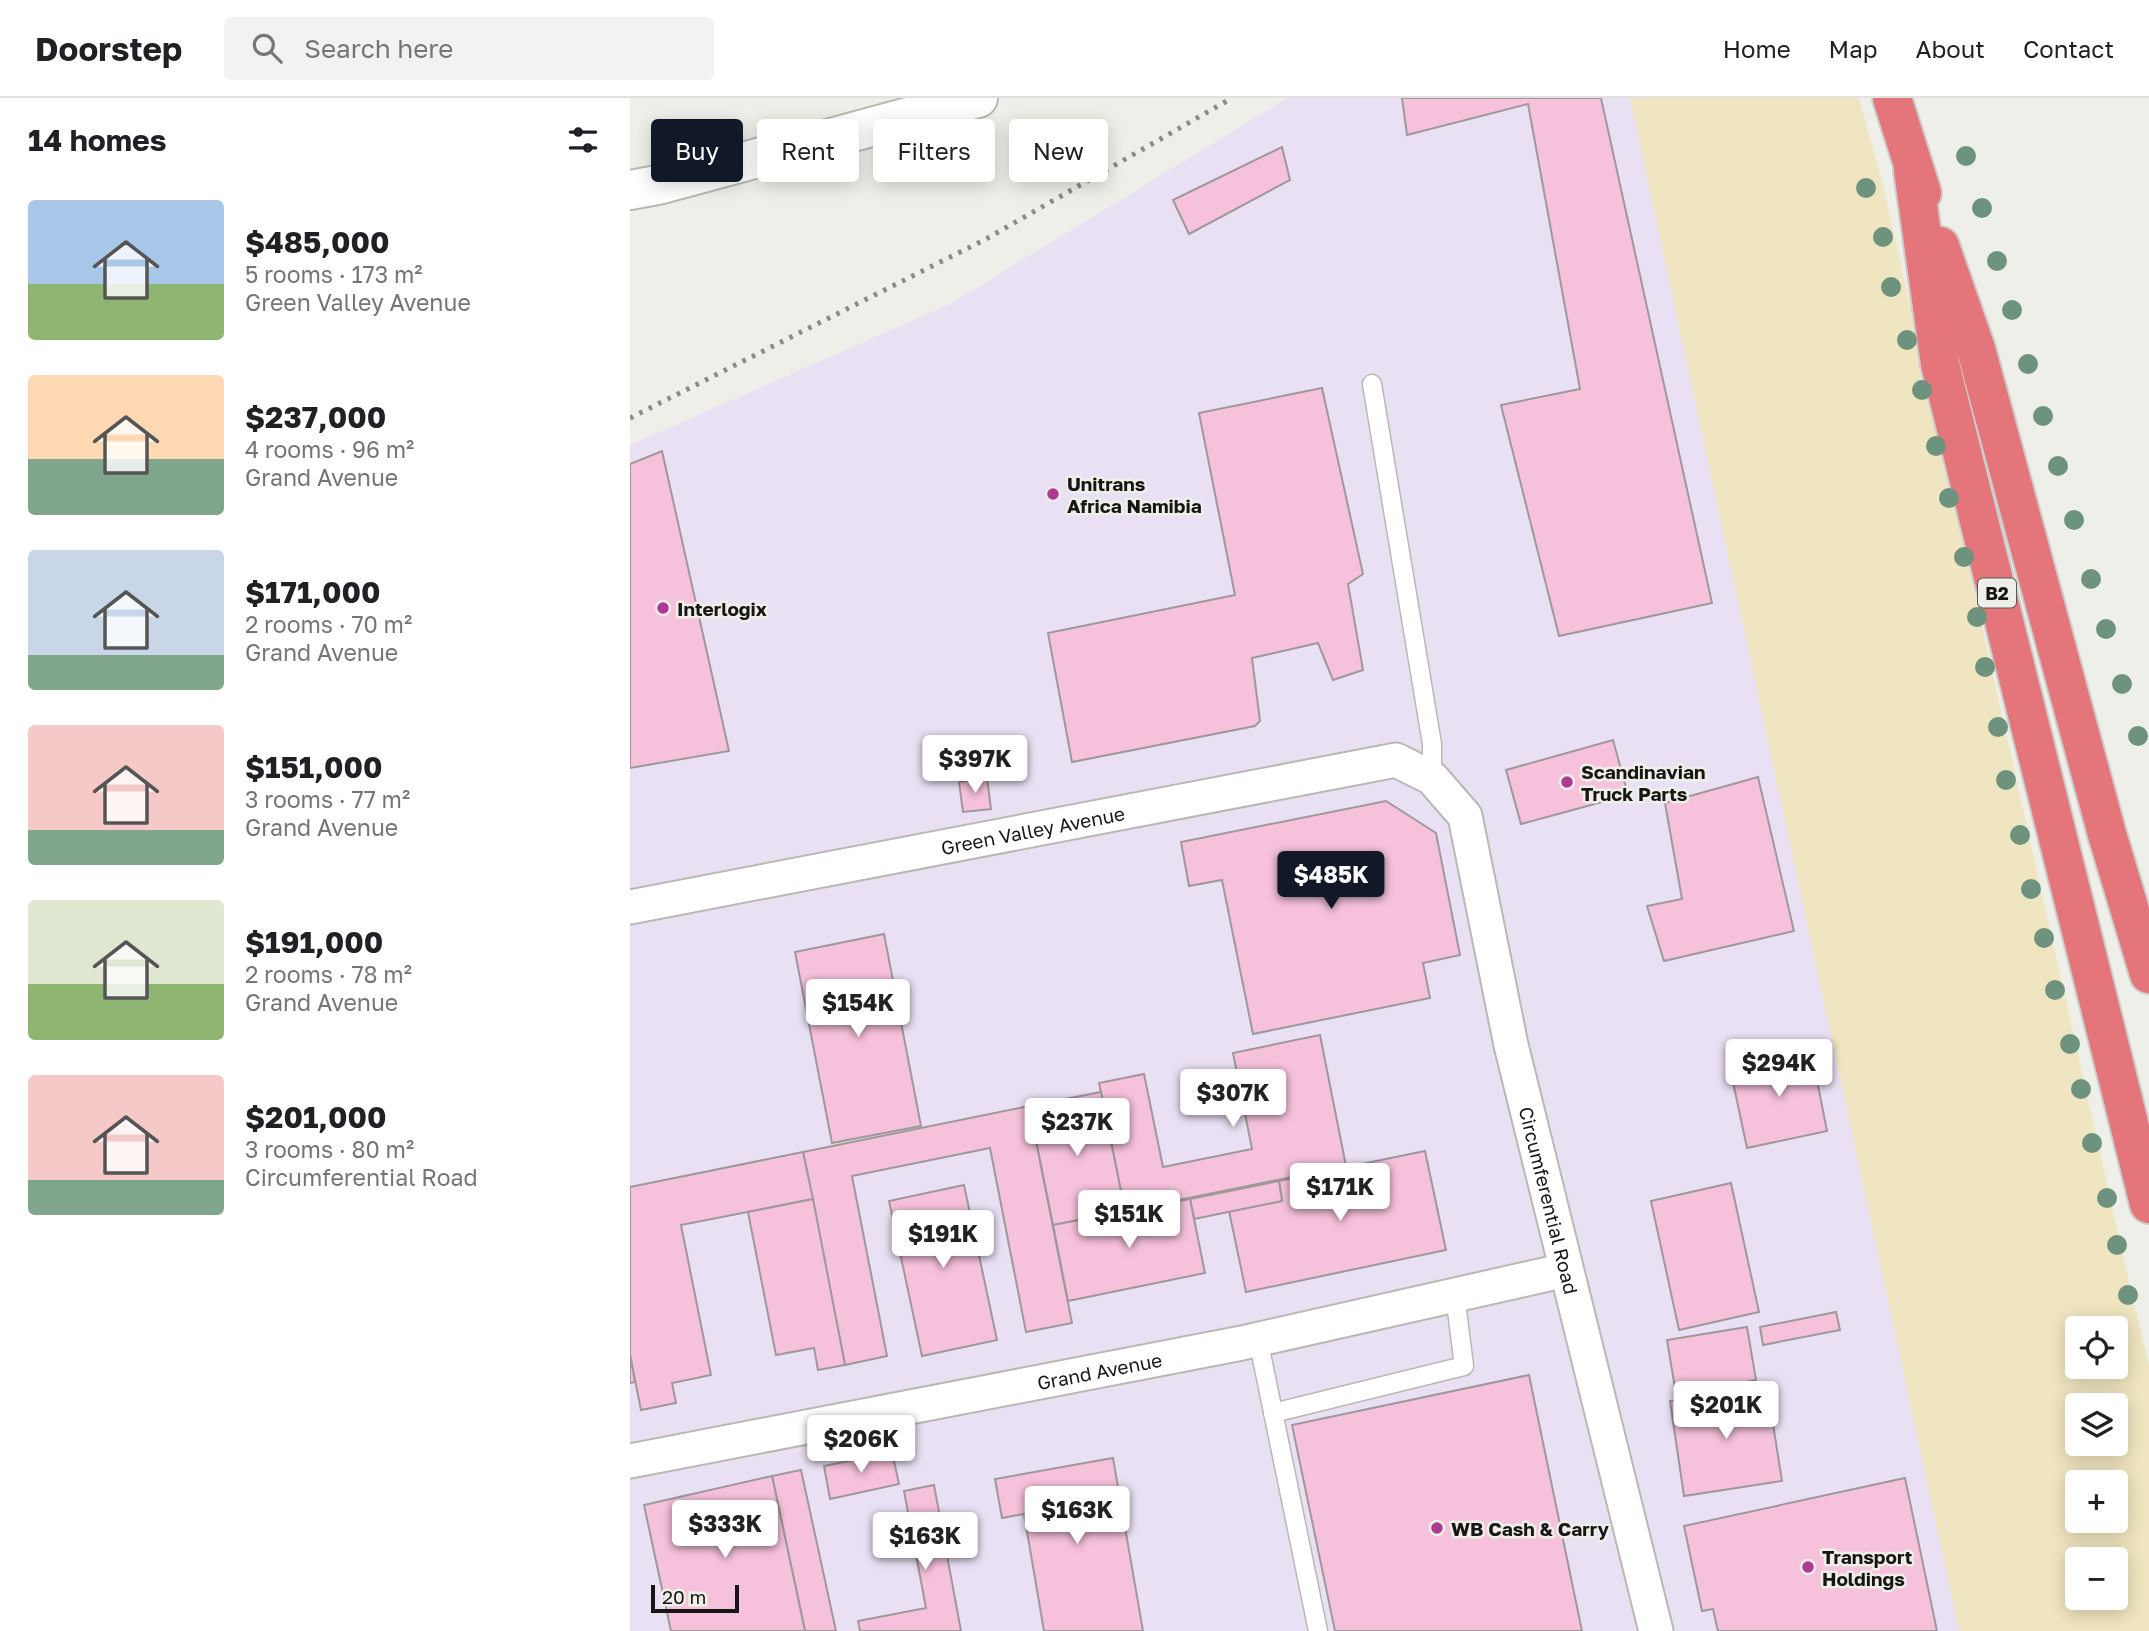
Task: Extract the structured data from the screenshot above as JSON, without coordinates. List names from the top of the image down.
{
  "streets": {
    "highway": ["B2"],
    "street": ["Green Valley Avenue", "Circumferential Road", "Grand Avenue"]
  },
  "crossings": [
    ["Green Valley Avenue", "Circumferential Road"],
    ["Circumferential Road", "Grand Avenue"]
  ],
  "places": [
    "Unitrans Africa Namibia",
    "Interlogix",
    "Scandinavian Truck Parts",
    "WB Cash & Carry",
    "Transport Holdings"
  ],
  "scale_bar": "20 m",
  "page": {
    "header": "Doorstep",
    "search": "Search here",
    "nav": [
      "Home",
      "Map",
      "About",
      "Contact"
    ],
    "heading": "14 homes",
    "chip": [
      "Buy",
      "Rent",
      "Filters",
      "New"
    ],
    "list": [
      {
        "name": "$485,000",
        "note": "5 rooms · 173 m² · Green Valley Avenue"
      },
      {
        "name": "$237,000",
        "note": "4 rooms · 96 m² · Grand Avenue"
      },
      {
        "name": "$171,000",
        "note": "2 rooms · 70 m² · Grand Avenue"
      },
      {
        "name": "$151,000",
        "note": "3 rooms · 77 m² · Grand Avenue"
      },
      {
        "name": "$191,000",
        "note": "2 rooms · 78 m² · Grand Avenue"
      },
      {
        "name": "$201,000",
        "note": "3 rooms · 80 m² · Circumferential Road"
      }
    ],
    "price": [
      "$397K",
      "$485K",
      "$154K",
      "$294K",
      "$307K",
      "$237K",
      "$171K",
      "$151K",
      "$191K",
      "$201K",
      "$206K",
      "$163K",
      "$333K",
      "$163K"
    ],
    "map_buttons": ["+", "−"],
    "scale": "20 m"
  }
}
